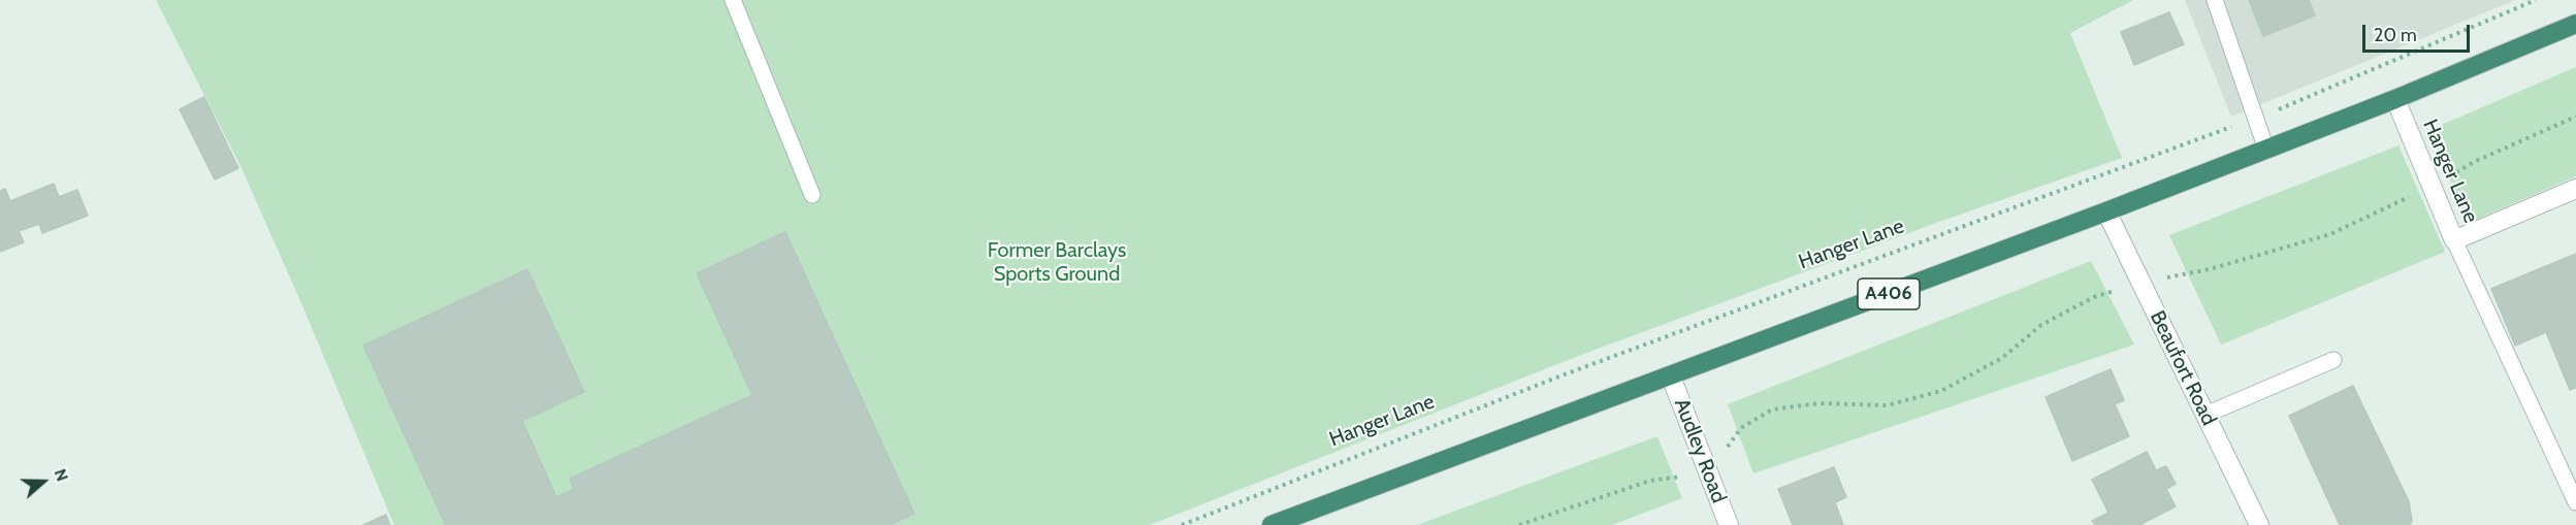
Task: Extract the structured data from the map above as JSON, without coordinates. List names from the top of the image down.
{
  "streets": {
    "highway": ["A406"],
    "street": ["Hanger Lane", "Beaufort Road", "Audley Road"]
  },
  "crossings": [
    ["Hanger Lane", "A406"],
    ["A406", "Beaufort Road"],
    ["A406", "Audley Road"]
  ],
  "parks": ["Former Barclays Sports Ground"],
  "scale_bar": "20 m",
  "north": "right"
}
